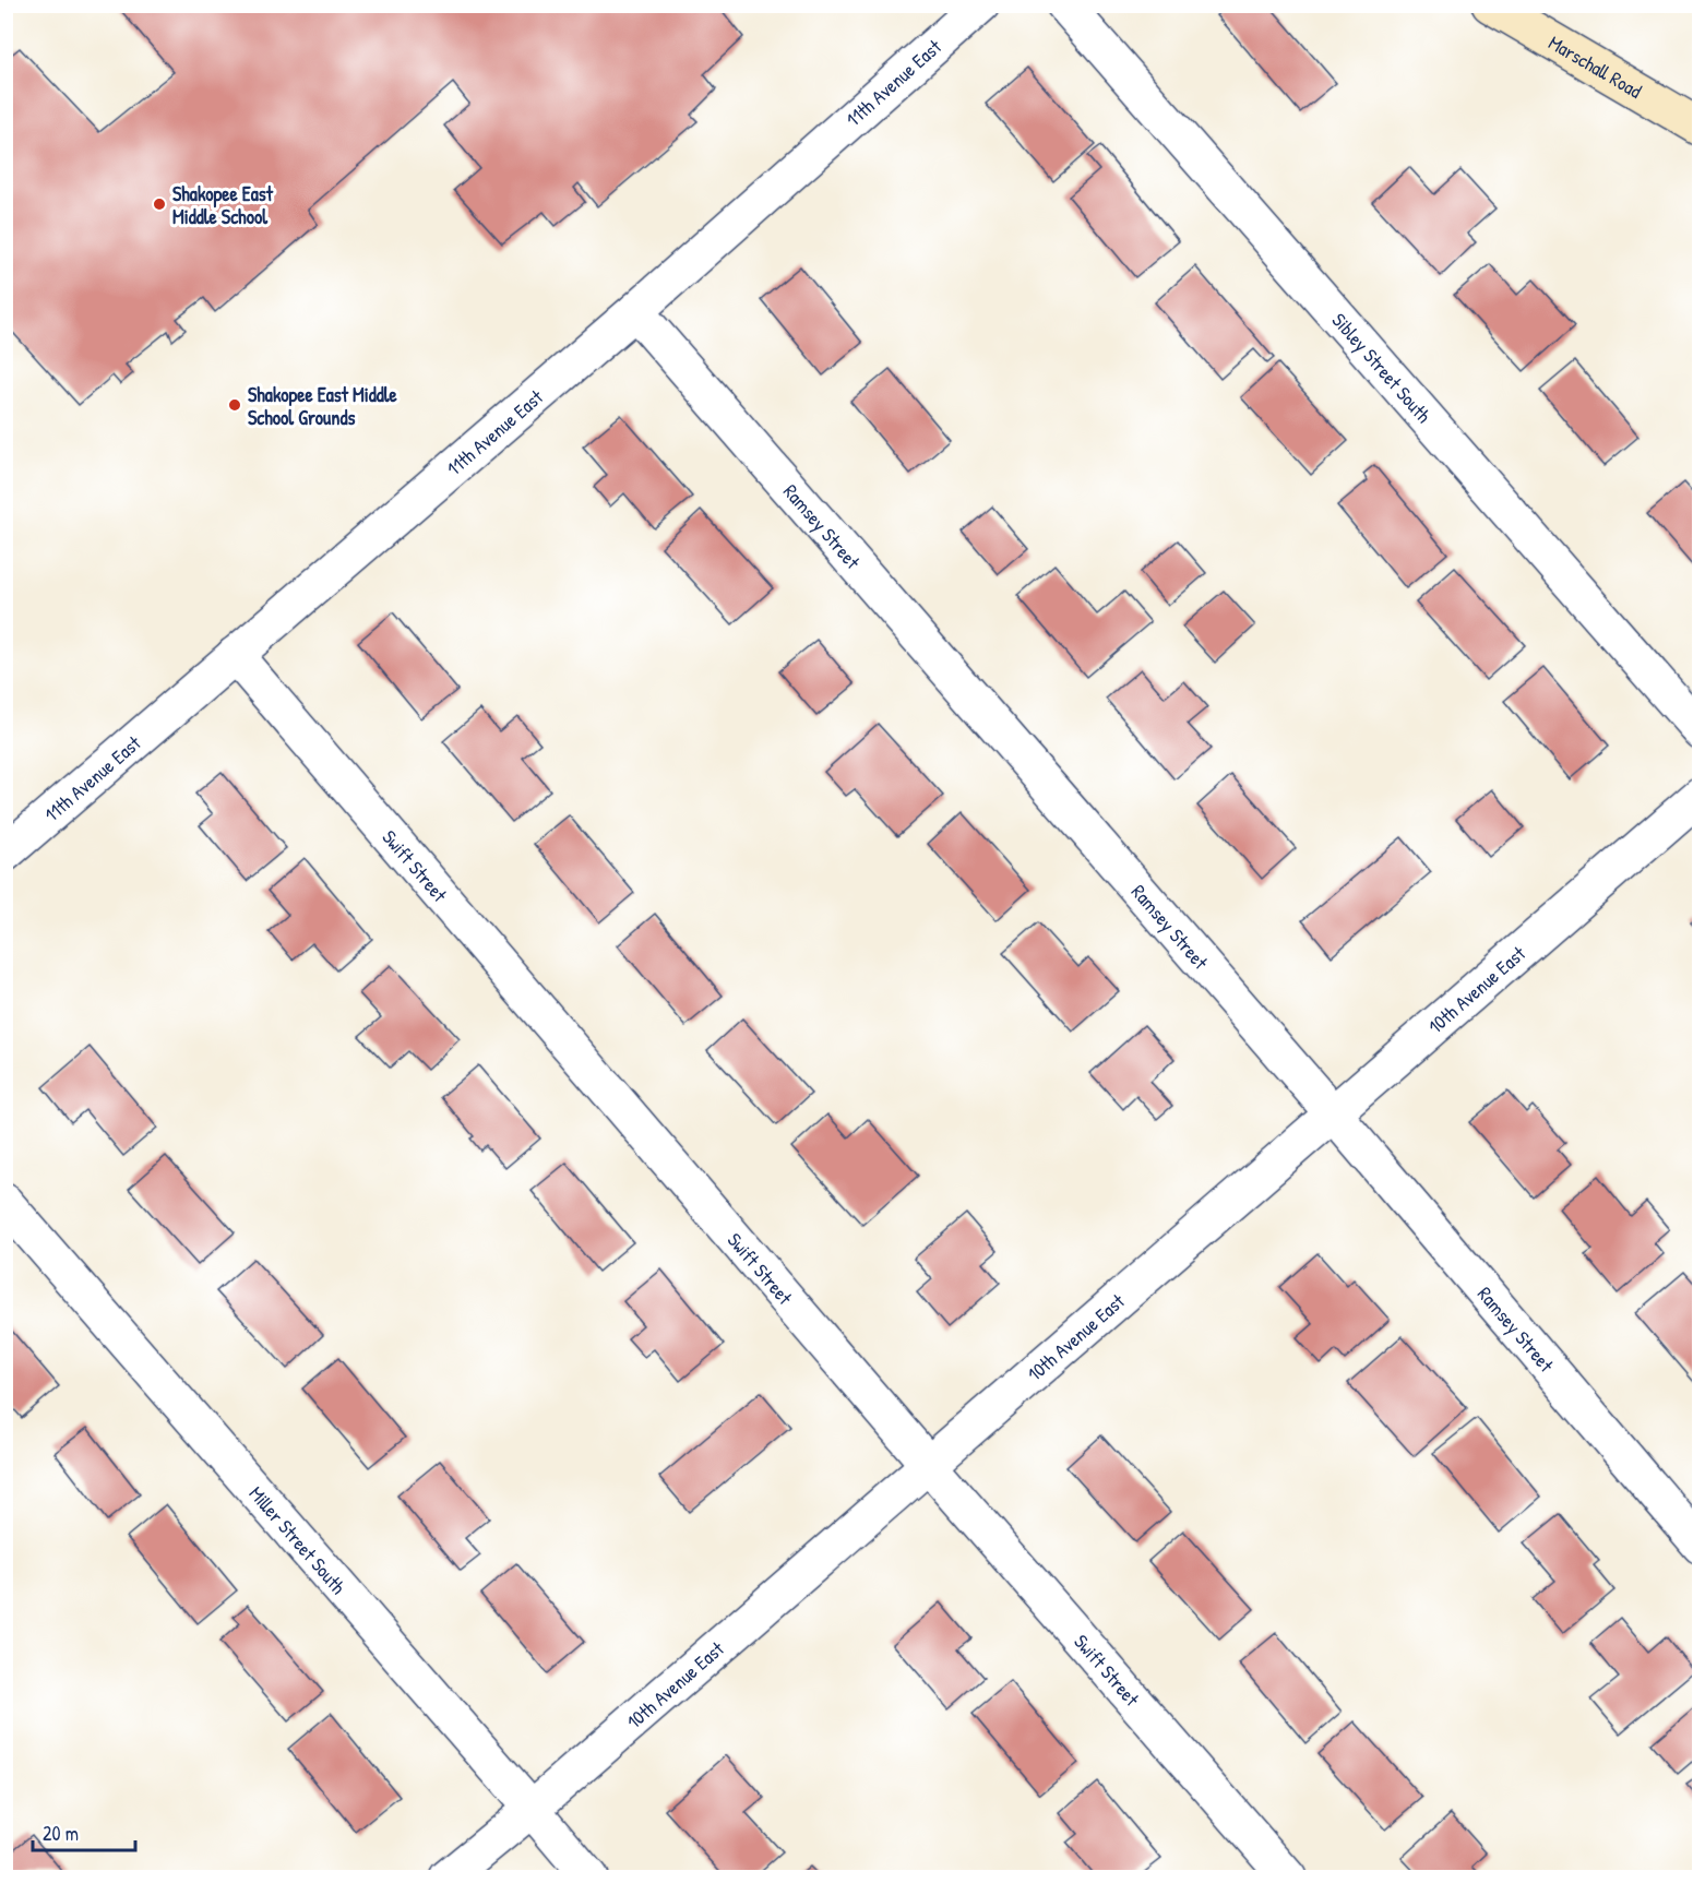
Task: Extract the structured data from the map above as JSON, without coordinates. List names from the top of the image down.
{
  "streets": {
    "main road": ["Marschall Road"],
    "street": [
      "11th Avenue East",
      "Sibley Street South",
      "Ramsey Street",
      "Swift Street",
      "10th Avenue East",
      "Miller Street South"
    ]
  },
  "crossings": [
    ["11th Avenue East", "Ramsey Street"],
    ["11th Avenue East", "Swift Street"],
    ["Ramsey Street", "10th Avenue East"],
    ["Swift Street", "10th Avenue East"],
    ["10th Avenue East", "Miller Street South"]
  ],
  "places": ["Shakopee East Middle School", "Shakopee East Middle School Grounds"],
  "scale_bar": "20 m"
}
